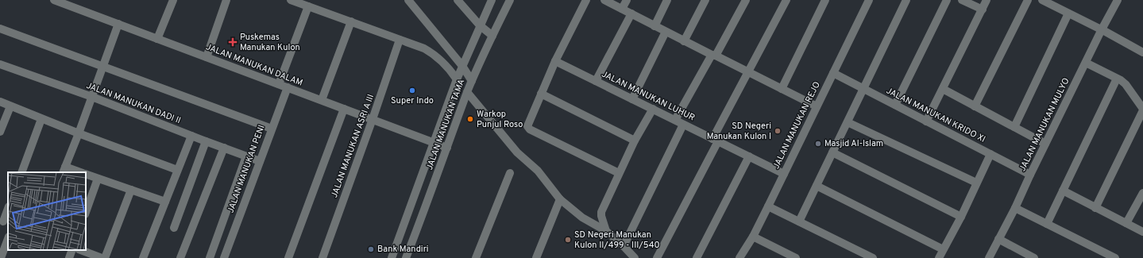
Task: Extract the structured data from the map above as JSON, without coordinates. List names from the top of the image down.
{
  "streets": {
    "street": [
      "JALAN MANUKAN DALAM",
      "JALAN MANUKAN LUHUR",
      "JALAN MANUKAN DADI II",
      "JALAN MANUKAN KRIDO XI",
      "JALAN MANUKAN TAMA",
      "JALAN MANUKAN MULYO",
      "JALAN MANUKAN REJO",
      "JALAN MANUKAN ASRI A III",
      "JALAN MANUKAN PENI"
    ]
  },
  "crossings": [
    ["JALAN MANUKAN DALAM", "JALAN MANUKAN TAMA"],
    ["JALAN MANUKAN DALAM", "JALAN MANUKAN ASRI A III"],
    ["JALAN MANUKAN DALAM", "JALAN MANUKAN PENI"],
    ["JALAN MANUKAN LUHUR", "JALAN MANUKAN REJO"],
    ["JALAN MANUKAN DADI II", "JALAN MANUKAN PENI"],
    ["JALAN MANUKAN KRIDO XI", "JALAN MANUKAN MULYO"],
    ["JALAN MANUKAN KRIDO XI", "JALAN MANUKAN REJO"]
  ],
  "places": {
    "health": ["Puskemas Manukan Kulon"],
    "other": [
      "Super Indo",
      "Warkop Punjul Roso",
      "SD Negeri Manukan Kulon I",
      "Masjid Al-Islam",
      "SD Negeri Manukan Kulon II/499 - III/540",
      "Bank Mandiri"
    ]
  }
}
